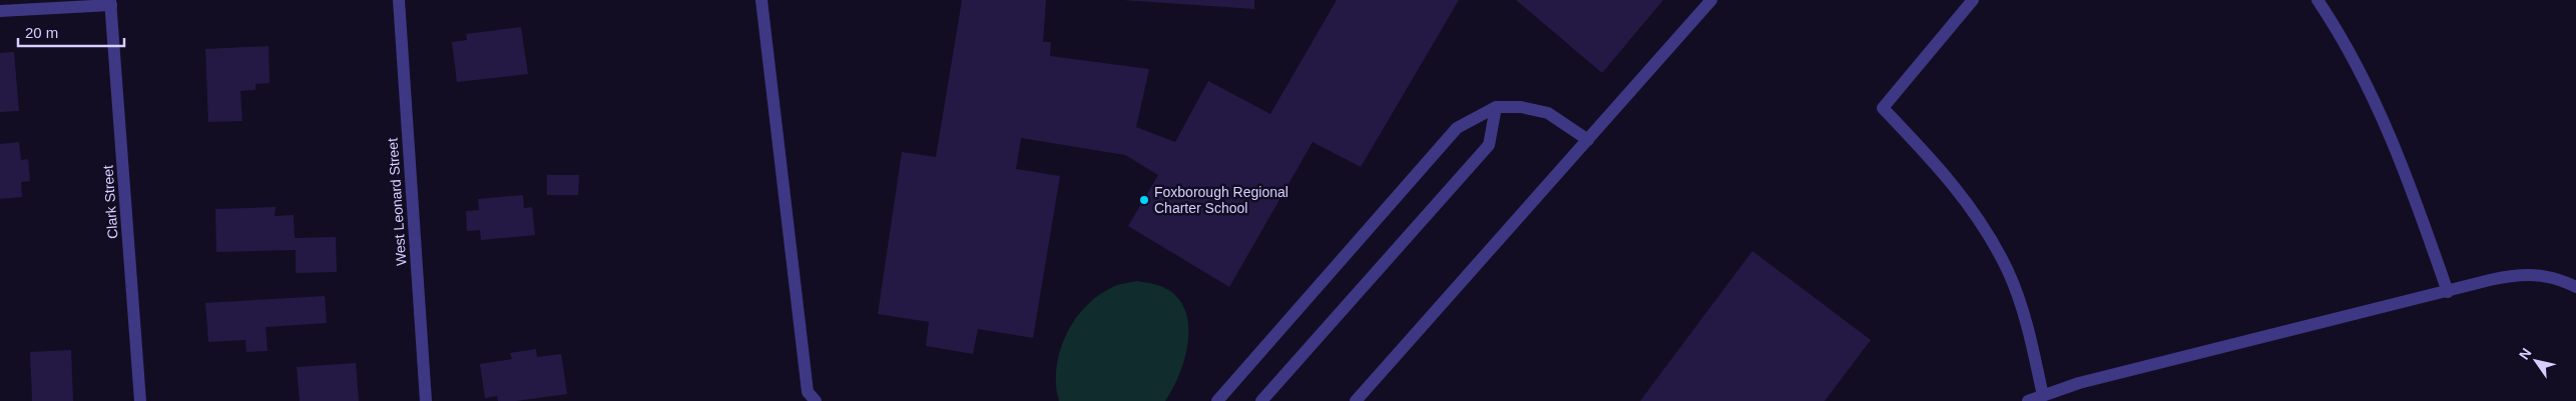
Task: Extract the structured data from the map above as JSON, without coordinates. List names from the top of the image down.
{
  "streets": {
    "street": ["Clark Street", "West Leonard Street"]
  },
  "places": ["Foxborough Regional Charter School"],
  "scale_bar": "20 m",
  "north": "top left"
}
